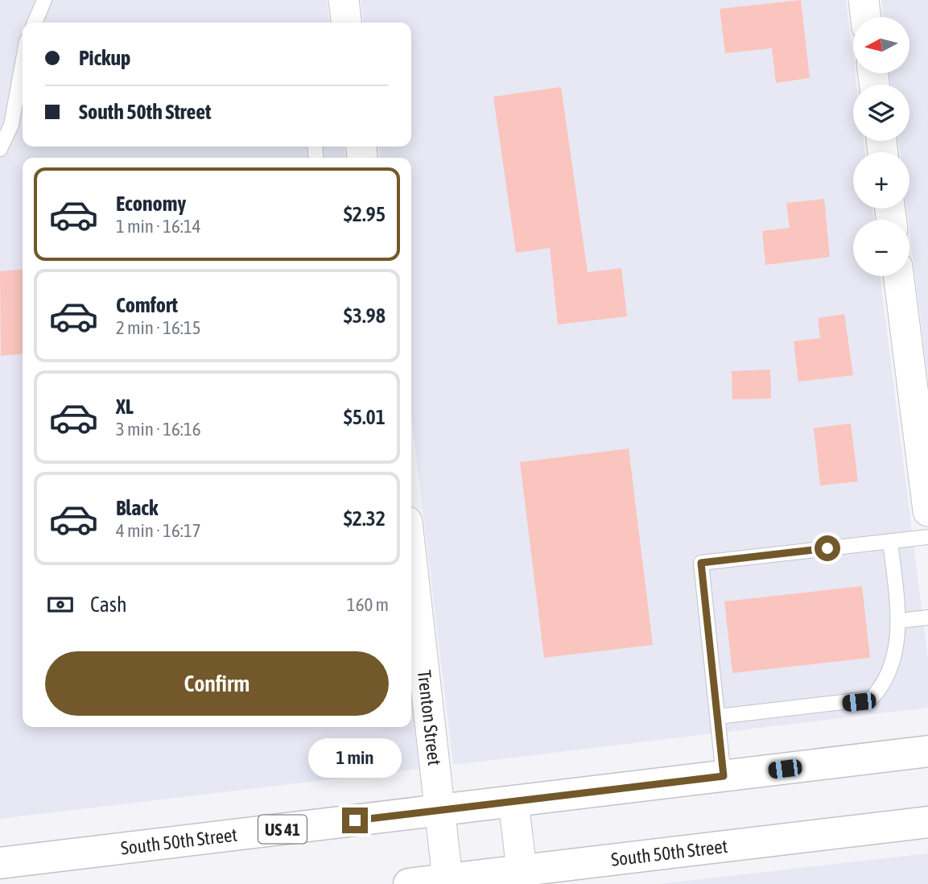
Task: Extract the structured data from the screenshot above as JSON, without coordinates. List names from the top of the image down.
{
  "streets": {
    "main road": ["US 41", "South 50th Street"],
    "street": ["Trenton Street"]
  },
  "crossings": [
    ["Trenton Street", "South 50th Street"]
  ],
  "north": "left",
  "page": {
    "map_buttons": ["+", "−"],
    "banner": ["Pickup", "South 50th Street"],
    "list": [
      {
        "name": "Economy",
        "note": "1 min · 16:14",
        "value": "$2.95"
      },
      {
        "name": "Comfort",
        "note": "2 min · 16:15",
        "value": "$3.98"
      },
      {
        "name": "XL",
        "note": "3 min · 16:16",
        "value": "$5.01"
      },
      {
        "name": "Black",
        "note": "4 min · 16:17",
        "value": "$2.32"
      }
    ],
    "pay": ["Cash", "160 m"],
    "buttons": "Confirm",
    "bubble": "1 min"
  }
}
